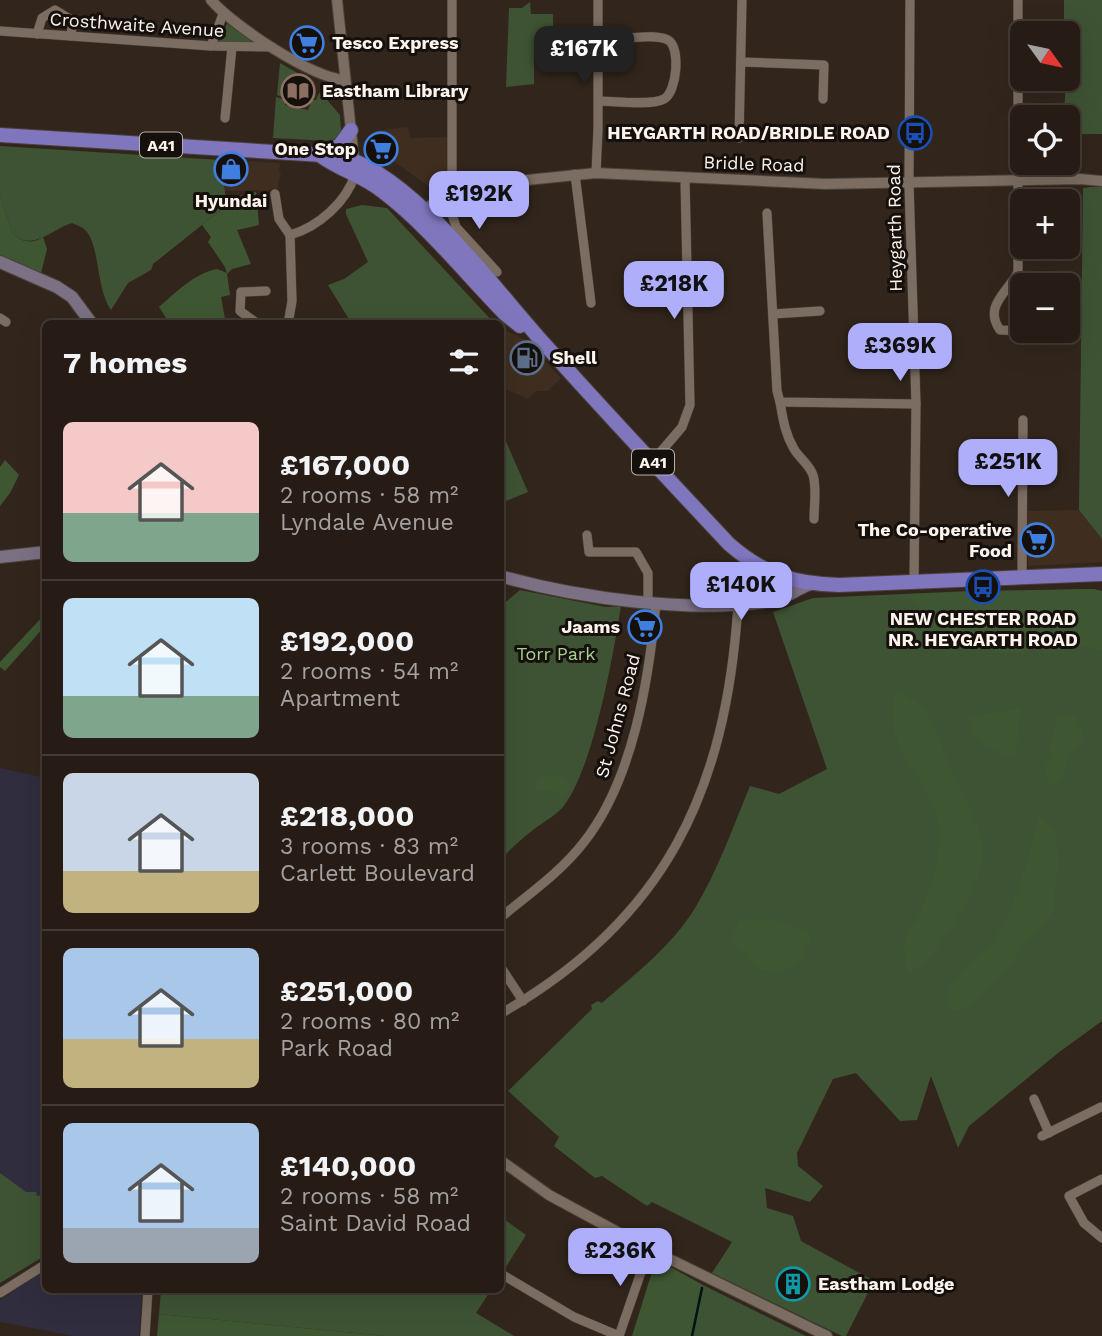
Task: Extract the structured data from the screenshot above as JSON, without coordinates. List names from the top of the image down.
{
  "streets": {
    "highway": ["A41"],
    "street": [
      "Crosthwaite Avenue",
      "Bridle Road",
      "Heygarth Road",
      "St Johns Road"
    ]
  },
  "crossings": [
    ["A41", "Bridle Road"],
    ["A41", "Heygarth Road"],
    ["Bridle Road", "Heygarth Road"]
  ],
  "parks": ["Torr Park"],
  "places": {
    "supermarket": [
      "Tesco Express",
      "One Stop",
      "The Co-operative Food",
      "Jaams"
    ],
    "library": ["Eastham Library"],
    "bus stop": ["HEYGARTH ROAD/BRIDLE ROAD", "NEW CHESTER ROAD NR. HEYGARTH ROAD"],
    "shop": ["Hyundai"],
    "fuel station": ["Shell"],
    "building": ["Eastham Lodge"]
  },
  "north": "bottom right",
  "page": {
    "map_buttons": ["+", "−"],
    "price": [
      "£167K",
      "£192K",
      "£218K",
      "£369K",
      "£251K",
      "£140K",
      "£236K"
    ],
    "heading": "7 homes",
    "list": [
      {
        "name": "£167,000",
        "note": "2 rooms · 58 m² · Lyndale Avenue"
      },
      {
        "name": "£192,000",
        "note": "2 rooms · 54 m² · Apartment"
      },
      {
        "name": "£218,000",
        "note": "3 rooms · 83 m² · Carlett Boulevard"
      },
      {
        "name": "£251,000",
        "note": "2 rooms · 80 m² · Park Road"
      },
      {
        "name": "£140,000",
        "note": "2 rooms · 58 m² · Saint David Road"
      }
    ]
  }
}
